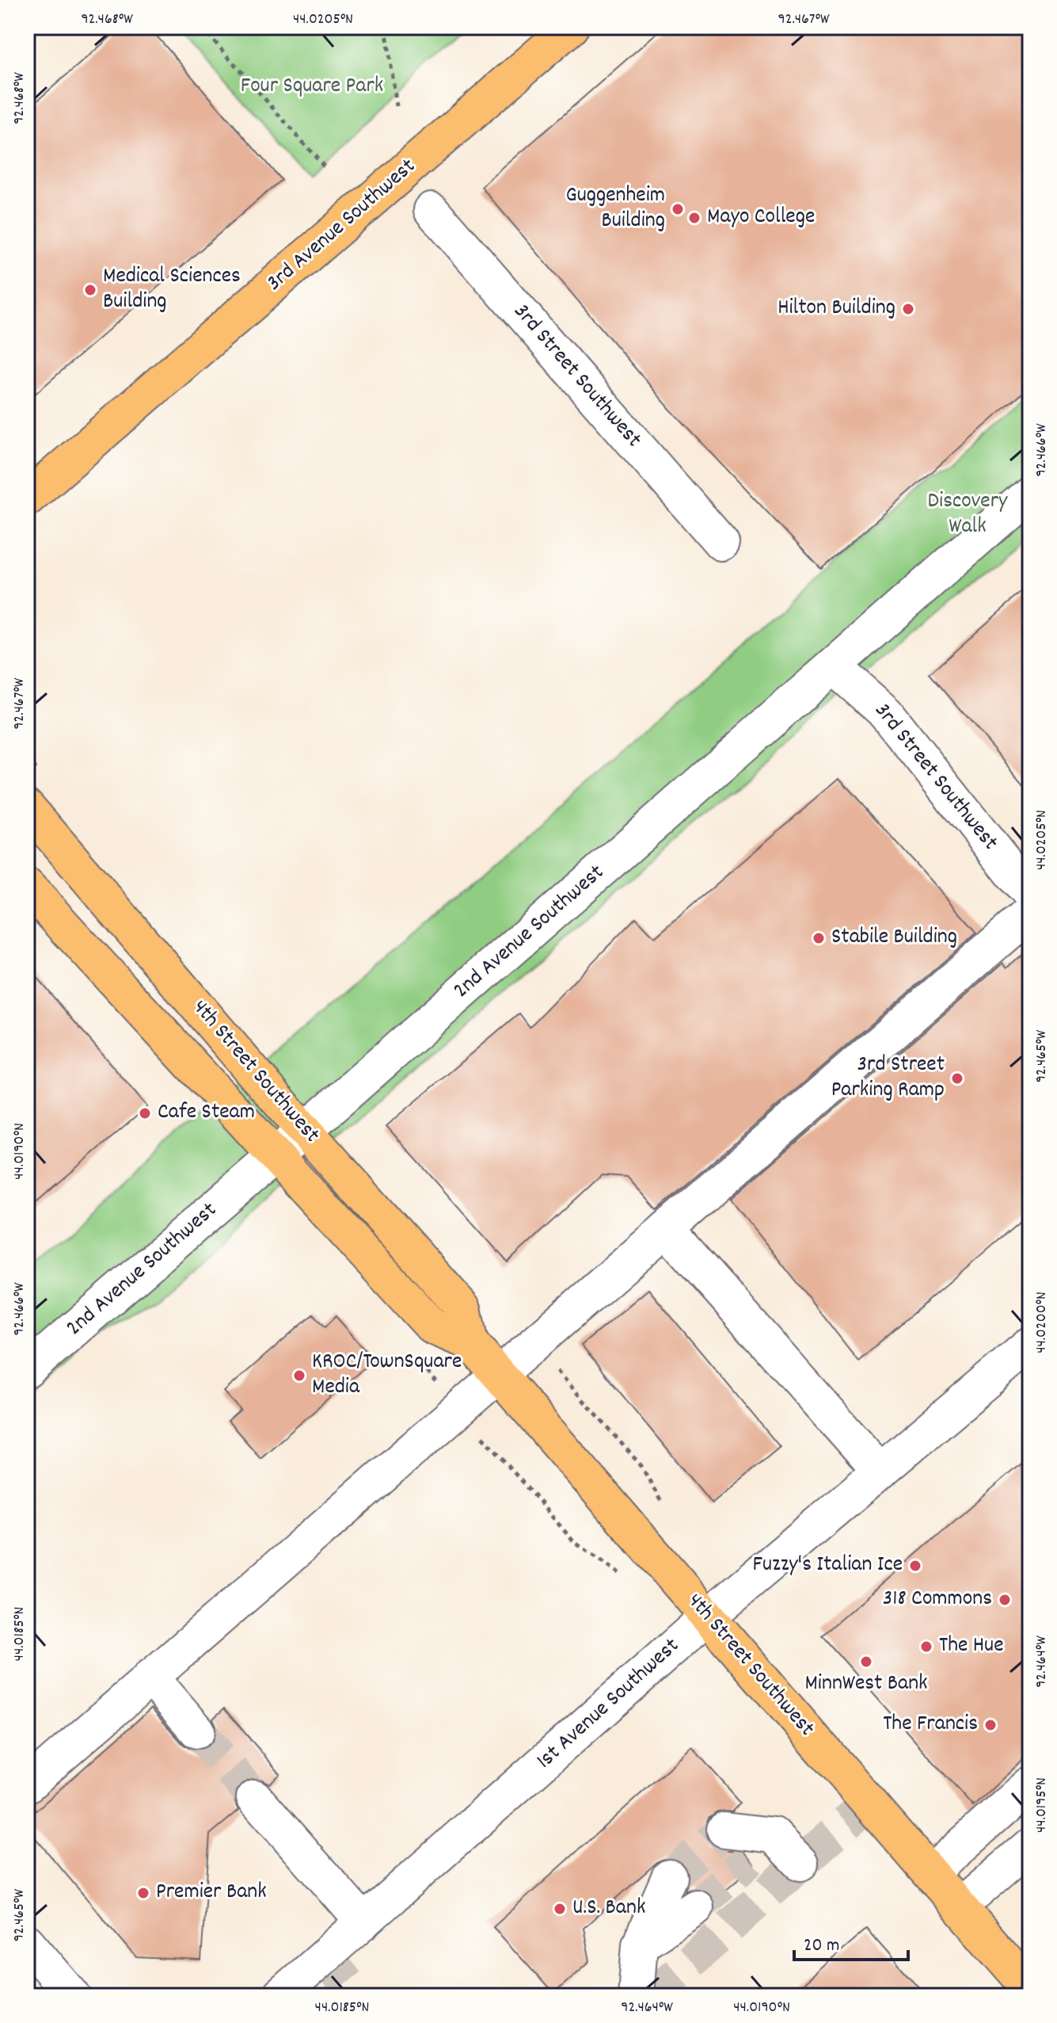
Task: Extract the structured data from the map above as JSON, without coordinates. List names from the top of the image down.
{
  "streets": {
    "main road": ["3rd Avenue Southwest", "4th Street Southwest"],
    "street": ["3rd Street Southwest", "2nd Avenue Southwest", "1st Avenue Southwest"]
  },
  "crossings": [
    ["3rd Street Southwest", "2nd Avenue Southwest"],
    ["2nd Avenue Southwest", "4th Street Southwest"],
    ["4th Street Southwest", "1st Avenue Southwest"]
  ],
  "parks": ["Four Square Park", "Discovery Walk"],
  "places": [
    "Guggenheim Building",
    "Mayo College",
    "Medical Sciences Building",
    "Hilton Building",
    "Stabile Building",
    "3rd Street Parking Ramp",
    "Cafe Steam",
    "KROC/TownSquare Media",
    "Fuzzy's Italian Ice",
    "318 Commons",
    "The Hue",
    "MinnWest Bank",
    "The Francis",
    "Premier Bank",
    "U.S. Bank"
  ],
  "scale_bar": "20 m",
  "coordinates": [
    "92.468°W",
    "44.0205°N",
    "92.467°W",
    "92.466°W",
    "92.465°W",
    "44.0190°N",
    "44.0200°N",
    "44.0185°N",
    "92.464°W",
    "44.0195°N"
  ]
}
